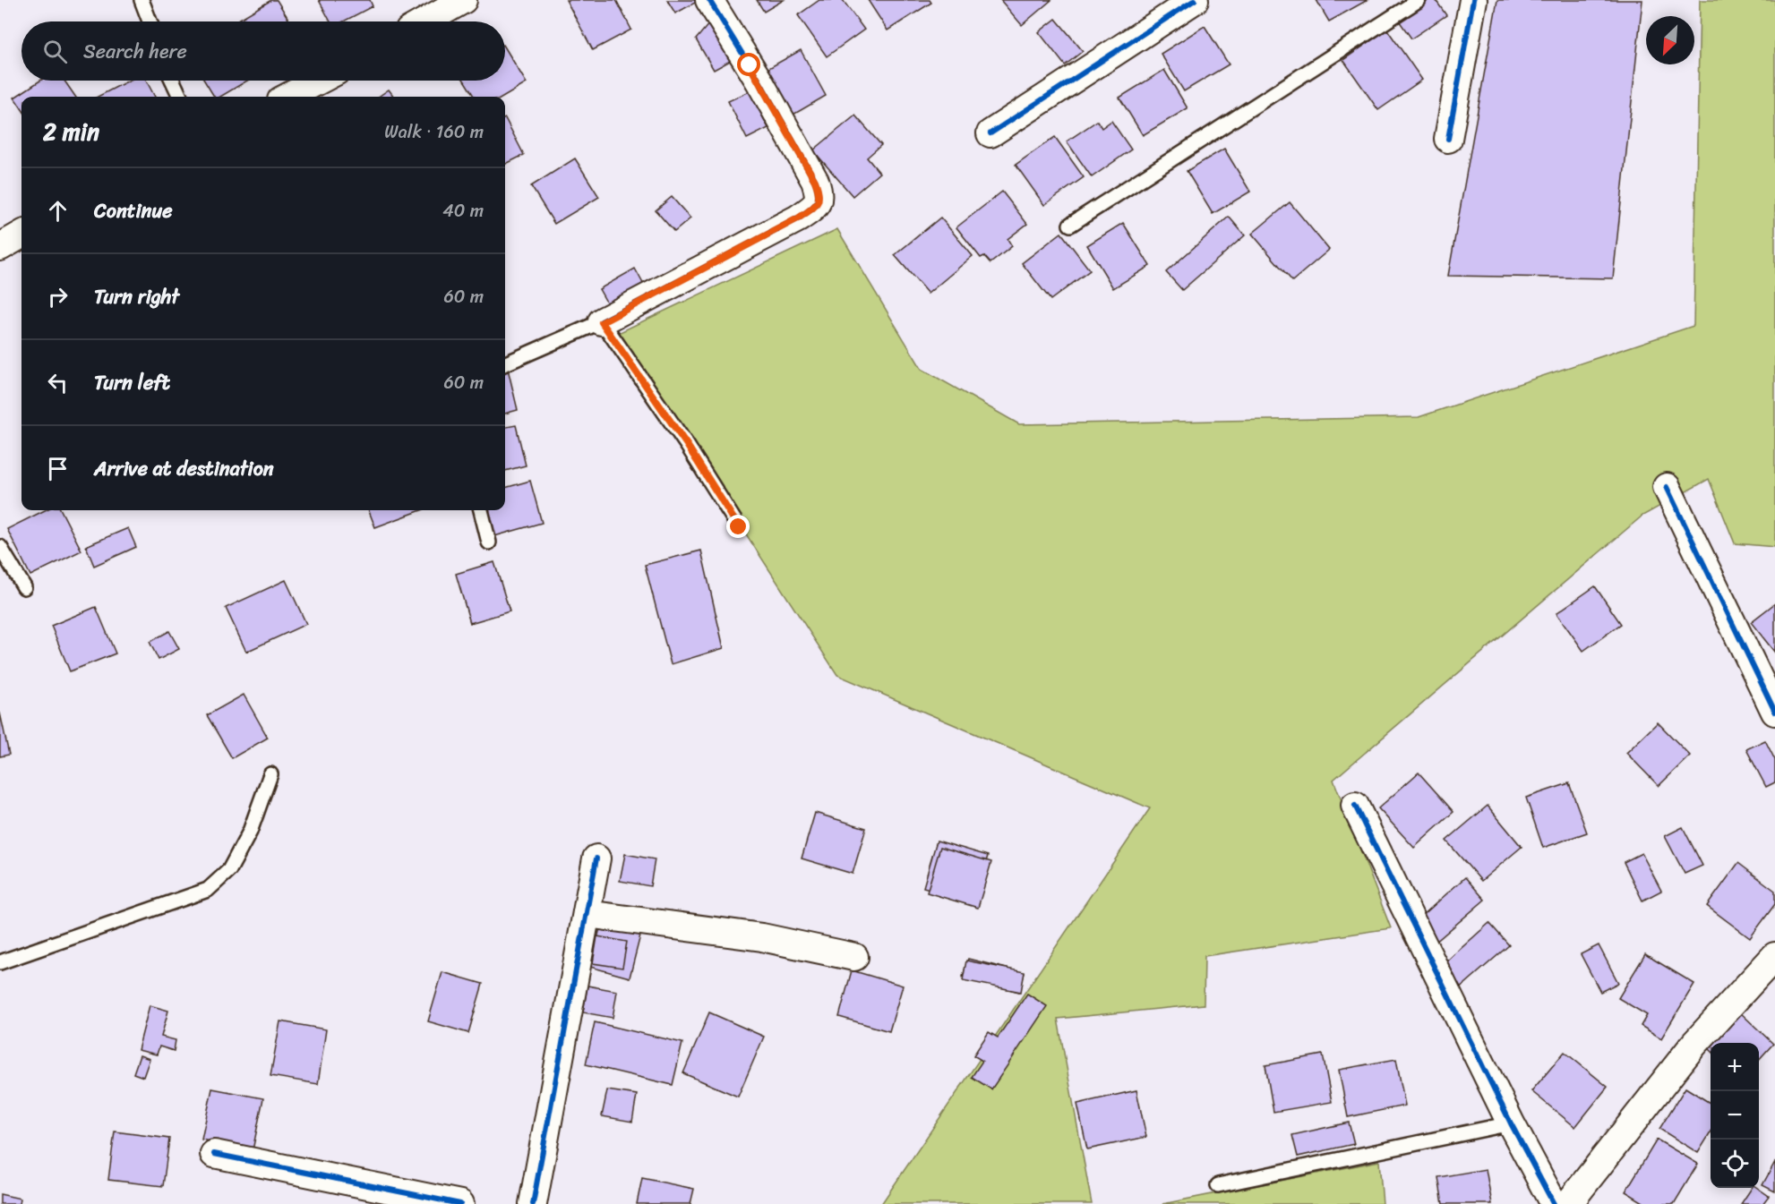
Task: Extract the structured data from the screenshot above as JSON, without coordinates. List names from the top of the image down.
{
  "north": "bottom left",
  "page": {
    "search": "Search here",
    "heading": ["2 min", "Walk · 160 m"],
    "list": [
      ["Continue", "40 m"],
      ["Turn right", "60 m"],
      ["Turn left", "60 m"],
      "Arrive at destination"
    ],
    "map_buttons": ["+", "−"]
  }
}
